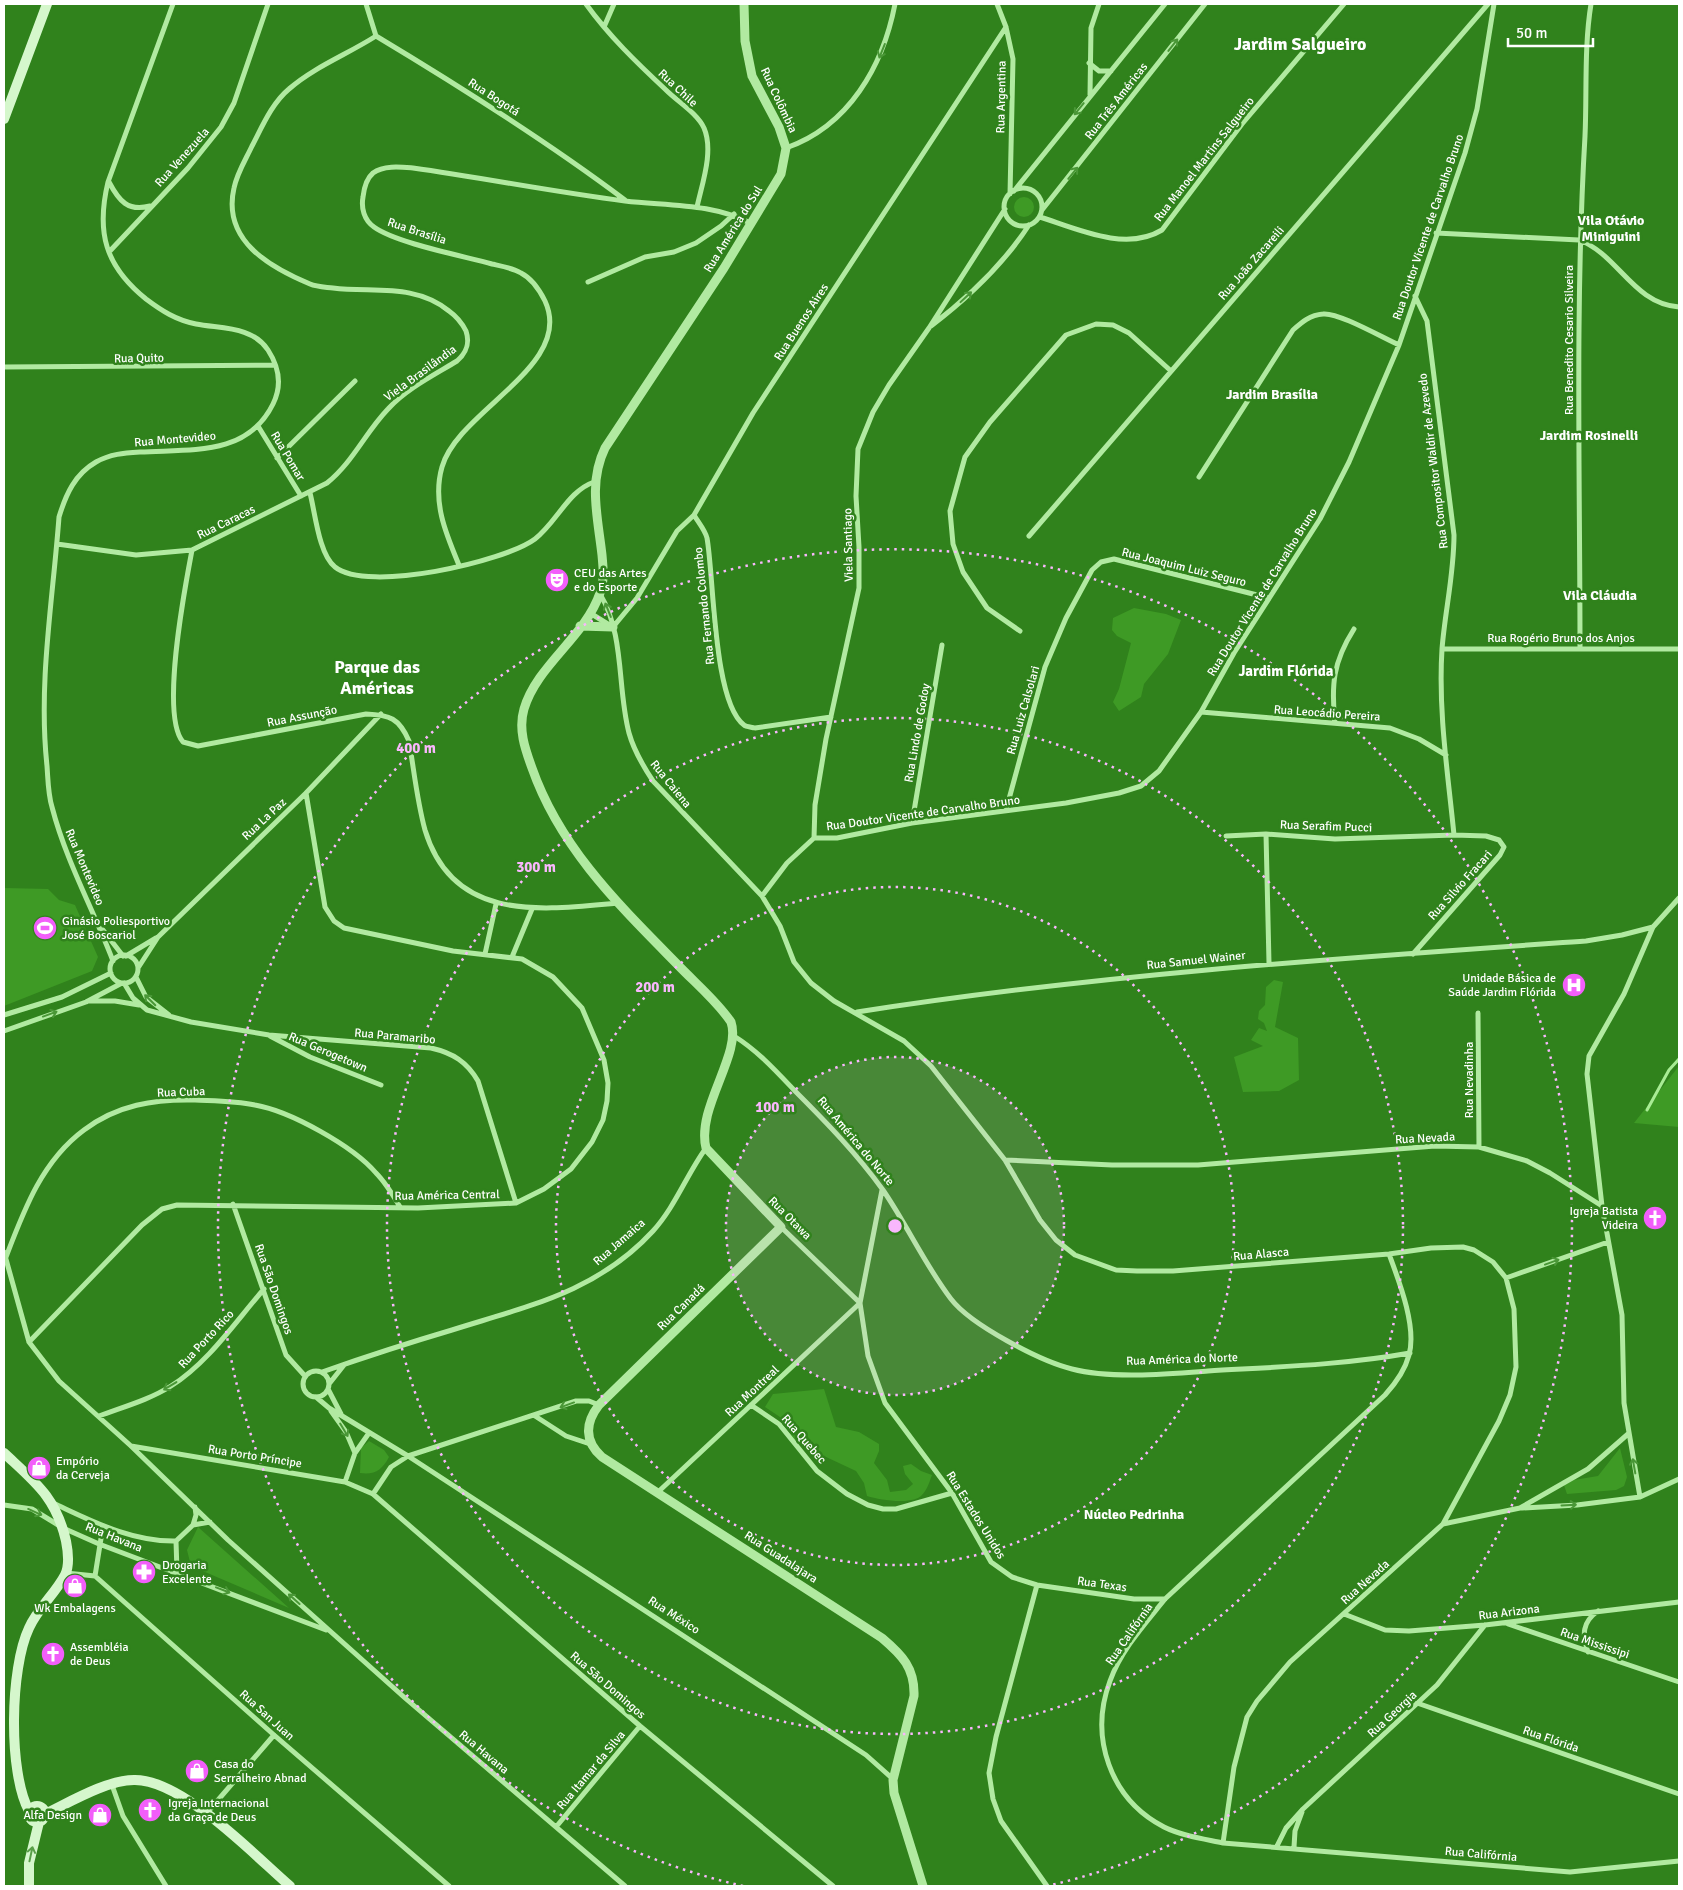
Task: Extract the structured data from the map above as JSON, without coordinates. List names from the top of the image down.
{
  "streets": {
    "street": [
      "Rua Chile",
      "Rua Bogotá",
      "Rua Argentina",
      "Rua Colômbia",
      "Rua Três Américas",
      "Rua Venezuela",
      "Rua Manoel Martins Salgueiro",
      "Rua Doutor Vicente de Carvalho Bruno",
      "Rua América do Sul",
      "Rua Brasília",
      "Rua João Zacareili",
      "Rua Buenos Aires",
      "Rua Benedito Cesario Silveira",
      "Rua Quito",
      "Viela Brasilândia",
      "Rua Montevideo",
      "Rua Pomar",
      "Rua Compositor Waldir de Azevedo",
      "Rua Caracas",
      "Viela Santiago",
      "Rua Joaquim Luiz Seguro",
      "Rua Fernando Colombo",
      "Rua Rogério Bruno dos Anjos",
      "Rua Luiz Calsolari",
      "Rua Leocádio Pereira",
      "Rua Assunção",
      "Rua Lindo de Godoy",
      "Rua Caiena",
      "Rua La Paz",
      "Rua Serafim Pucci",
      "Rua Silvio Fracari",
      "Rua Samuel Wainer",
      "Rua Paramaribo",
      "Rua Gerogetown",
      "Rua Nevadinha",
      "Rua Cuba",
      "Rua Nevada",
      "Rua América do Norte",
      "Rua América Central",
      "Rua Otawa",
      "Rua Jamaica",
      "Rua Alasca",
      "Rua São Domingos",
      "Rua Canadá",
      "Rua Porto Rico",
      "Rua Montreal",
      "Rua Quebec",
      "Rua Porto Príncipe",
      "Rua Estados Unidos",
      "Rua Havana",
      "Rua Guadalajara",
      "Rua Texas",
      "Rua Arizona",
      "Rua México",
      "Rua Califórnia",
      "Rua Mississipi",
      "Rua Georgia",
      "Rua San Juan",
      "Rua Flórida",
      "Rua Itamar da Silva"
    ]
  },
  "crossings": [
    ["Rua Chile", "Rua Brasília"],
    ["Rua Bogotá", "Rua Brasília"],
    ["Rua Bogotá", "Viela Brasilândia"],
    ["Rua Argentina", "Rua Três Américas"],
    ["Rua Argentina", "Rua Manoel Martins Salgueiro"],
    ["Rua Argentina", "Rua Buenos Aires"],
    ["Rua Argentina", "Viela Santiago"],
    ["Rua Colômbia", "Rua América do Sul"],
    ["Rua Três Américas", "Rua Manoel Martins Salgueiro"],
    ["Rua Três Américas", "Viela Santiago"],
    ["Rua Venezuela", "Rua Montevideo"],
    ["Rua Manoel Martins Salgueiro", "Viela Santiago"],
    ["Rua Doutor Vicente de Carvalho Bruno", "Rua Compositor Waldir de Azevedo"],
    ["Rua Doutor Vicente de Carvalho Bruno", "Viela Santiago"],
    ["Rua Doutor Vicente de Carvalho Bruno", "Rua Joaquim Luiz Seguro"],
    ["Rua Doutor Vicente de Carvalho Bruno", "Rua Luiz Calsolari"],
    ["Rua Doutor Vicente de Carvalho Bruno", "Rua Leocádio Pereira"],
    ["Rua Doutor Vicente de Carvalho Bruno", "Rua Lindo de Godoy"],
    ["Rua Doutor Vicente de Carvalho Bruno", "Rua Caiena"],
    ["Rua América do Sul", "Rua Brasília"],
    ["Rua Buenos Aires", "Rua Fernando Colombo"],
    ["Rua Buenos Aires", "Rua Caiena"],
    ["Rua Benedito Cesario Silveira", "Rua Rogério Bruno dos Anjos"],
    ["Rua Quito", "Rua Montevideo"],
    ["Viela Brasilândia", "Rua Caracas"],
    ["Rua Montevideo", "Rua Pomar"],
    ["Rua Montevideo", "Rua Caracas"],
    ["Rua Montevideo", "Rua La Paz"],
    ["Rua Montevideo", "Rua Paramaribo"],
    ["Rua Pomar", "Rua Caracas"],
    ["Rua Compositor Waldir de Azevedo", "Rua Rogério Bruno dos Anjos"],
    ["Rua Compositor Waldir de Azevedo", "Rua Leocádio Pereira"],
    ["Rua Compositor Waldir de Azevedo", "Rua Serafim Pucci"],
    ["Rua Compositor Waldir de Azevedo", "Rua Silvio Fracari"],
    ["Rua Caracas", "Rua Assunção"],
    ["Viela Santiago", "Rua Fernando Colombo"],
    ["Rua Joaquim Luiz Seguro", "Rua Luiz Calsolari"],
    ["Rua Assunção", "Rua La Paz"],
    ["Rua La Paz", "Rua Paramaribo"],
    ["Rua La Paz", "Rua América Central"],
    ["Rua Serafim Pucci", "Rua Silvio Fracari"],
    ["Rua Serafim Pucci", "Rua Samuel Wainer"],
    ["Rua Silvio Fracari", "Rua Samuel Wainer"],
    ["Rua Samuel Wainer", "Rua Alasca"],
    ["Rua Paramaribo", "Rua Gerogetown"],
    ["Rua Paramaribo", "Rua América Central"],
    ["Rua Nevadinha", "Rua Nevada"],
    ["Rua Cuba", "Rua América Central"],
    ["Rua Nevada", "Rua Alasca"],
    ["Rua Nevada", "Rua Arizona"],
    ["Rua Nevada", "Rua Califórnia"],
    ["Rua América do Norte", "Rua Estados Unidos"],
    ["Rua América do Norte", "Rua Califórnia"],
    ["Rua América Central", "Rua São Domingos"],
    ["Rua Otawa", "Rua Jamaica"],
    ["Rua Otawa", "Rua Canadá"],
    ["Rua Otawa", "Rua Montreal"],
    ["Rua Otawa", "Rua Estados Unidos"],
    ["Rua Jamaica", "Rua São Domingos"],
    ["Rua Jamaica", "Rua México"],
    ["Rua Alasca", "Rua Califórnia"],
    ["Rua São Domingos", "Rua Porto Rico"],
    ["Rua São Domingos", "Rua Porto Príncipe"],
    ["Rua São Domingos", "Rua México"],
    ["Rua São Domingos", "Rua Itamar da Silva"],
    ["Rua Canadá", "Rua Guadalajara"],
    ["Rua Montreal", "Rua Quebec"],
    ["Rua Montreal", "Rua Estados Unidos"],
    ["Rua Montreal", "Rua Guadalajara"],
    ["Rua Quebec", "Rua Estados Unidos"],
    ["Rua Estados Unidos", "Rua Texas"],
    ["Rua Havana", "Rua Itamar da Silva"],
    ["Rua Guadalajara", "Rua México"],
    ["Rua Texas", "Rua Califórnia"],
    ["Rua Arizona", "Rua Mississipi"],
    ["Rua Arizona", "Rua Georgia"],
    ["Rua Califórnia", "Rua Georgia"],
    ["Rua Georgia", "Rua Flórida"]
  ],
  "one_way": ["Rua Porto Rico"],
  "districts": [
    "Jardim Salgueiro",
    "Vila Otávio Miniguini",
    "Jardim Brasília",
    "Jardim Rosinelli",
    "Vila Cláudia",
    "Parque das Américas",
    "Jardim Flórida",
    "Núcleo Pedrinha"
  ],
  "places": {
    "theatre": ["CEU das Artes e do Esporte"],
    "sports": ["Ginásio Poliesportivo José Boscariol"],
    "hospital": ["Unidade Básica de Saúde Jardim Flórida"],
    "church": ["Igreja Batista Videira", "Assembléia de Deus", "Igreja Internacional da Graça de Deus"],
    "shop": [
      "Empório da Cerveja",
      "Wk Embalagens",
      "Casa do Serralheiro Abnad",
      "Alfa Design"
    ],
    "pharmacy": ["Drogaria Excelente"]
  },
  "scale_bar": "50 m",
  "rings": [
    "400 m",
    "300 m",
    "200 m",
    "100 m"
  ]
}
